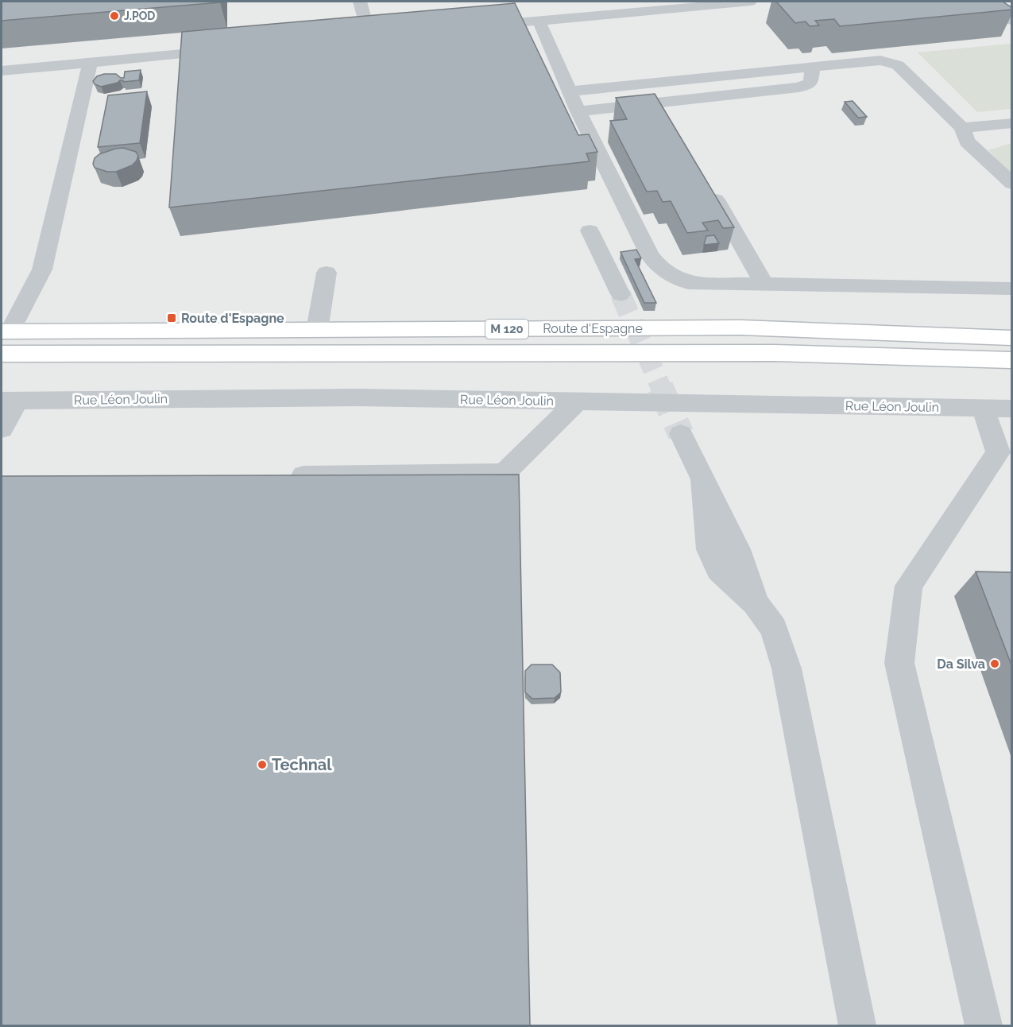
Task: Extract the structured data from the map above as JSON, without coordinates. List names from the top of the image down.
{
  "streets": {
    "main road": ["Route d'Espagne", "M 120"],
    "street": ["Rue Léon Joulin"]
  },
  "places": {
    "other": ["J.POD", "Da Silva", "Technal"],
    "transit": ["Route d'Espagne"]
  }
}
